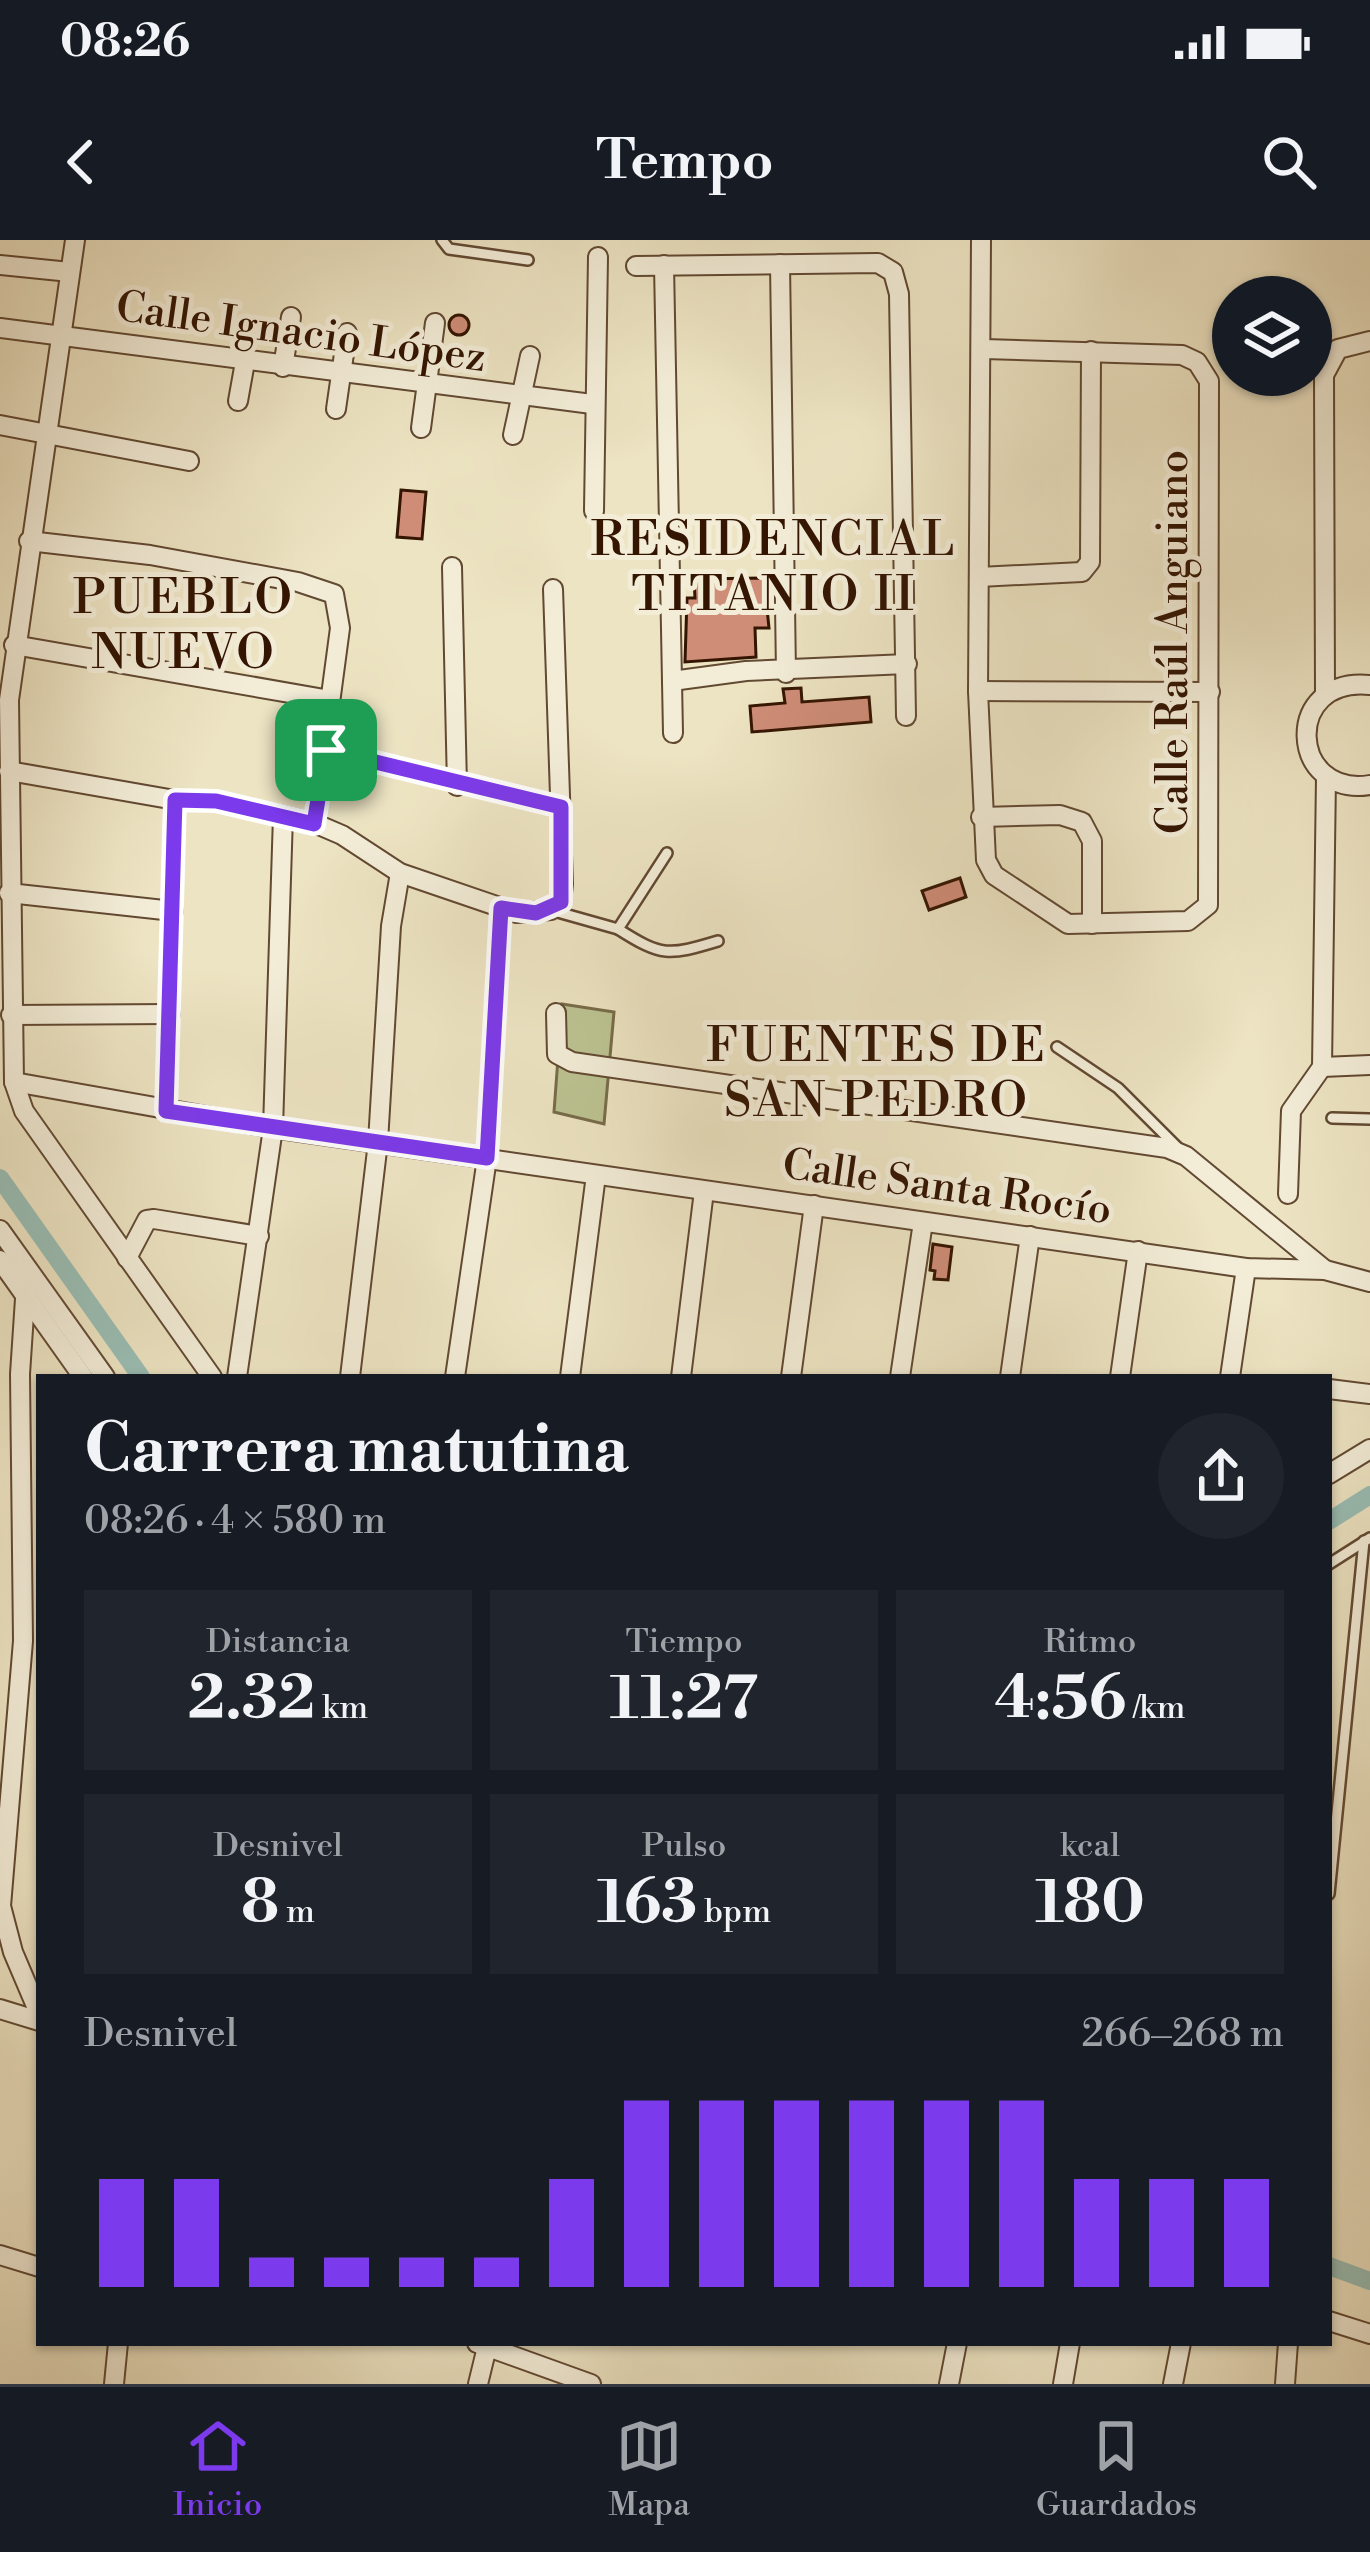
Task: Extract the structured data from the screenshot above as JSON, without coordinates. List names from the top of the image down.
{
  "streets": {
    "street": ["Calle Ignacio López", "Calle Raúl Anguiano", "Calle Santa Rocío"]
  },
  "districts": ["RESIDENCIAL TITANIO II", "PUEBLO NUEVO", "FUENTES DE SAN PEDRO"],
  "page": {
    "status": "08:26",
    "header": "Tempo",
    "heading": ["Carrera matutina", "08:26 · 4 × 580 m"],
    "stats": [
      ["Distancia", "2.32 km"],
      ["Tiempo", "11:27"],
      ["Ritmo", "4:56 /km"],
      ["Desnivel", "8 m"],
      ["Pulso", "163 bpm"],
      ["kcal", "180"]
    ],
    "chart": ["Desnivel", "266–268 m"],
    "tabs": ["Inicio", "Mapa", "Guardados"]
  }
}
